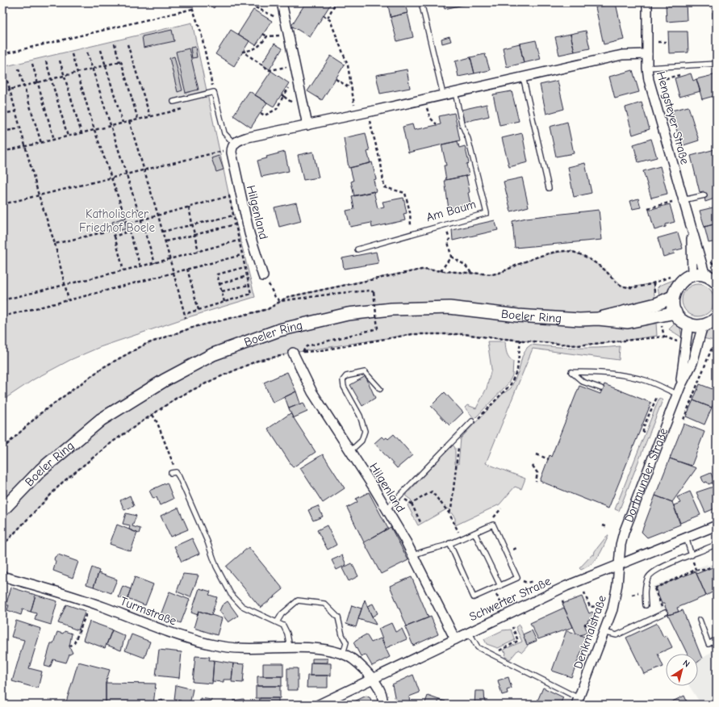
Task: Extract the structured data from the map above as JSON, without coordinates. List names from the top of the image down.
{
  "streets": {
    "main road": ["Boeler Ring"],
    "street": [
      "Hengsteyer Straße",
      "Hilgenland",
      "Dortmunder Straße",
      "Schwerter Straße",
      "Turmstraße",
      "Denkmalstraße"
    ],
    "lane": ["Am Baum"]
  },
  "crossings": [
    ["Hilgenland", "Schwerter Straße"],
    ["Dortmunder Straße", "Schwerter Straße"],
    ["Dortmunder Straße", "Denkmalstraße"],
    ["Schwerter Straße", "Turmstraße"],
    ["Schwerter Straße", "Denkmalstraße"]
  ],
  "parks": ["Katholischer Friedhof Boele"],
  "north": "top right"
}
